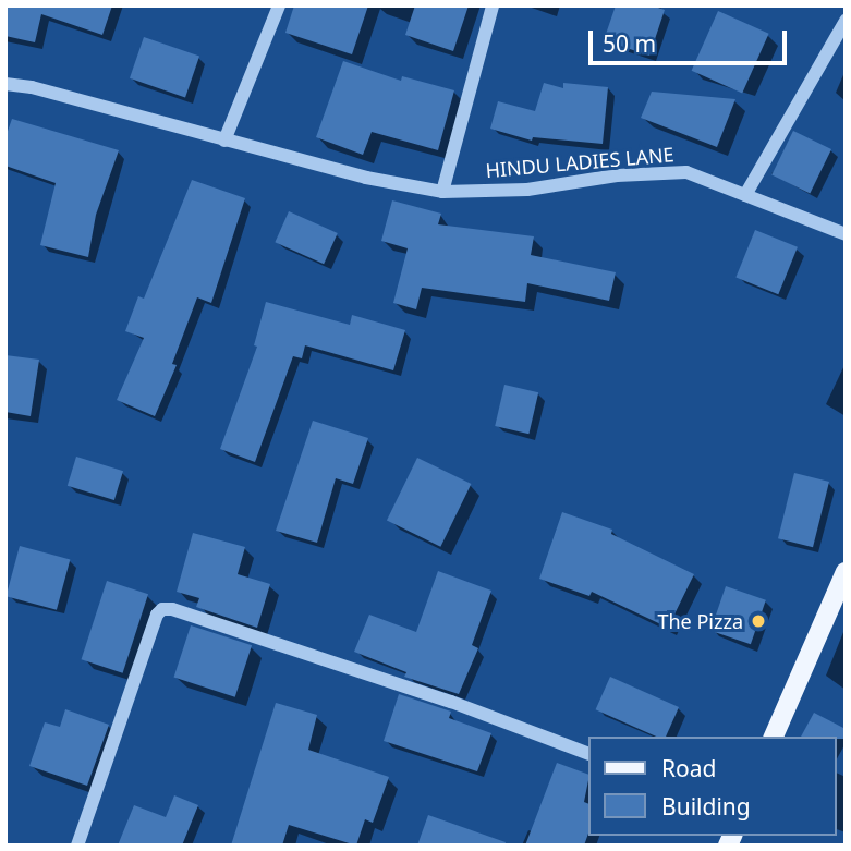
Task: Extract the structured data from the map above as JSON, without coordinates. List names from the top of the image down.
{
  "streets": {
    "street": ["HINDU LADIES LANE"]
  },
  "places": ["The Pizza"],
  "legend": ["Road", "Building"],
  "scale_bar": "50 m"
}
